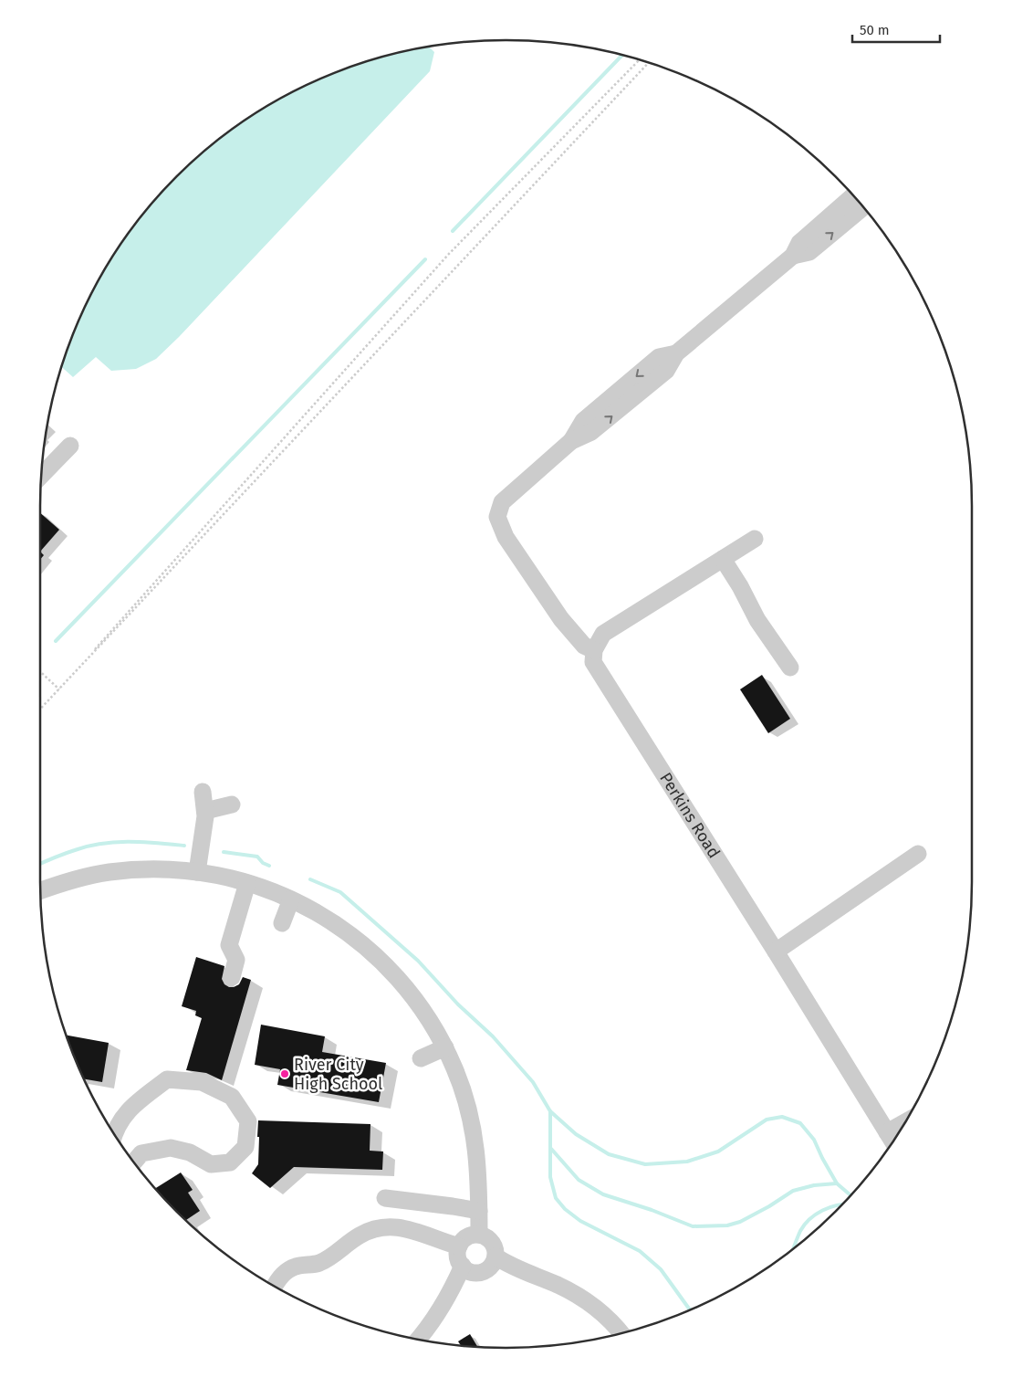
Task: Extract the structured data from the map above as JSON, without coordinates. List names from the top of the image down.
{
  "streets": {
    "street": ["Perkins Road"]
  },
  "places": ["River City High School"],
  "scale_bar": "50 m"
}
